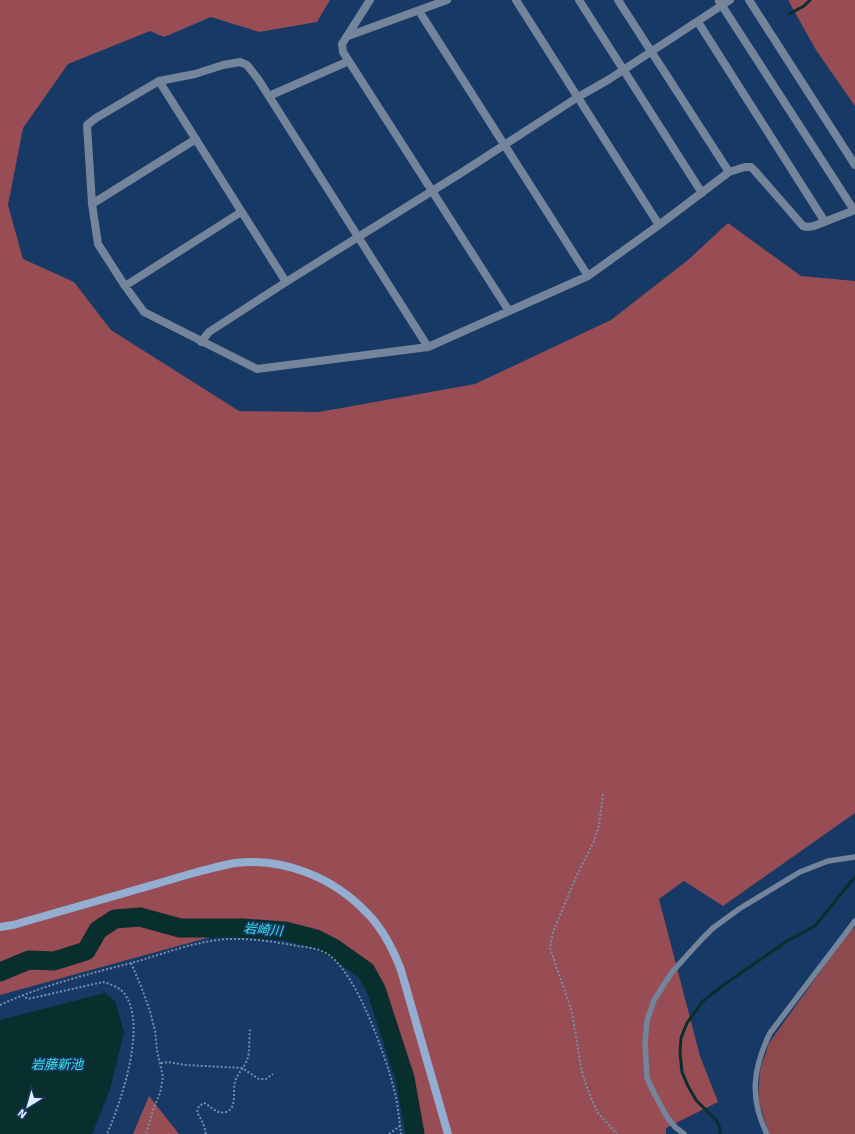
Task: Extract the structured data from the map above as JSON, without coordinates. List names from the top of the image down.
{
  "water": ["岩崎川", "岩藤新池"],
  "north": "bottom left"
}
